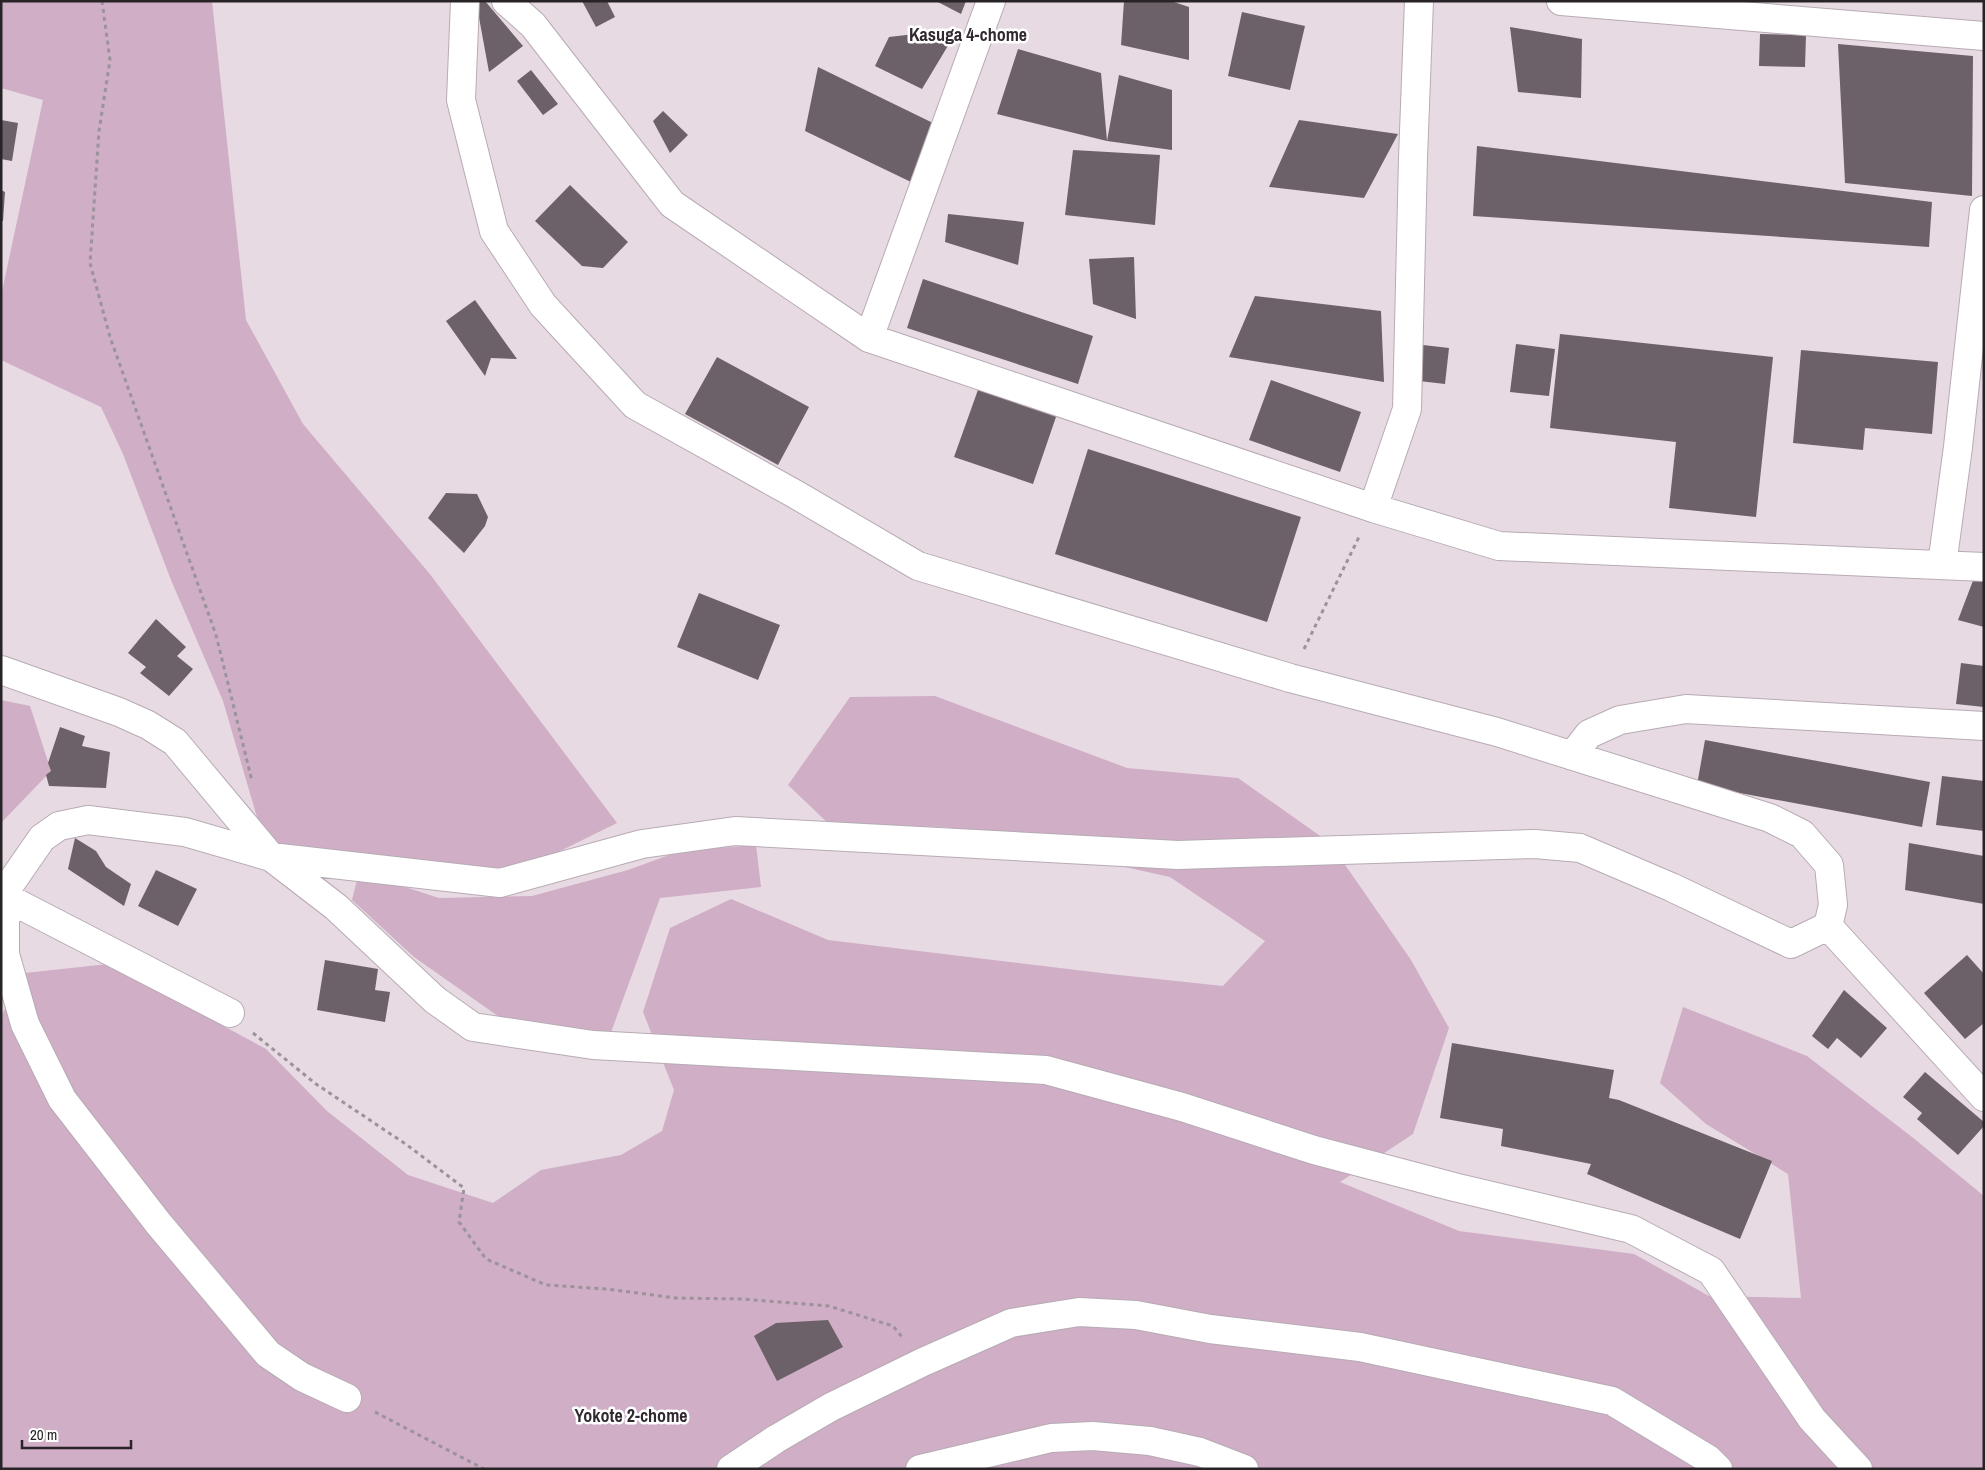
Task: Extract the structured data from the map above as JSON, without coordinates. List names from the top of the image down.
{
  "districts": ["Kasuga 4-chome", "Yokote 2-chome"],
  "scale_bar": "20 m"
}
